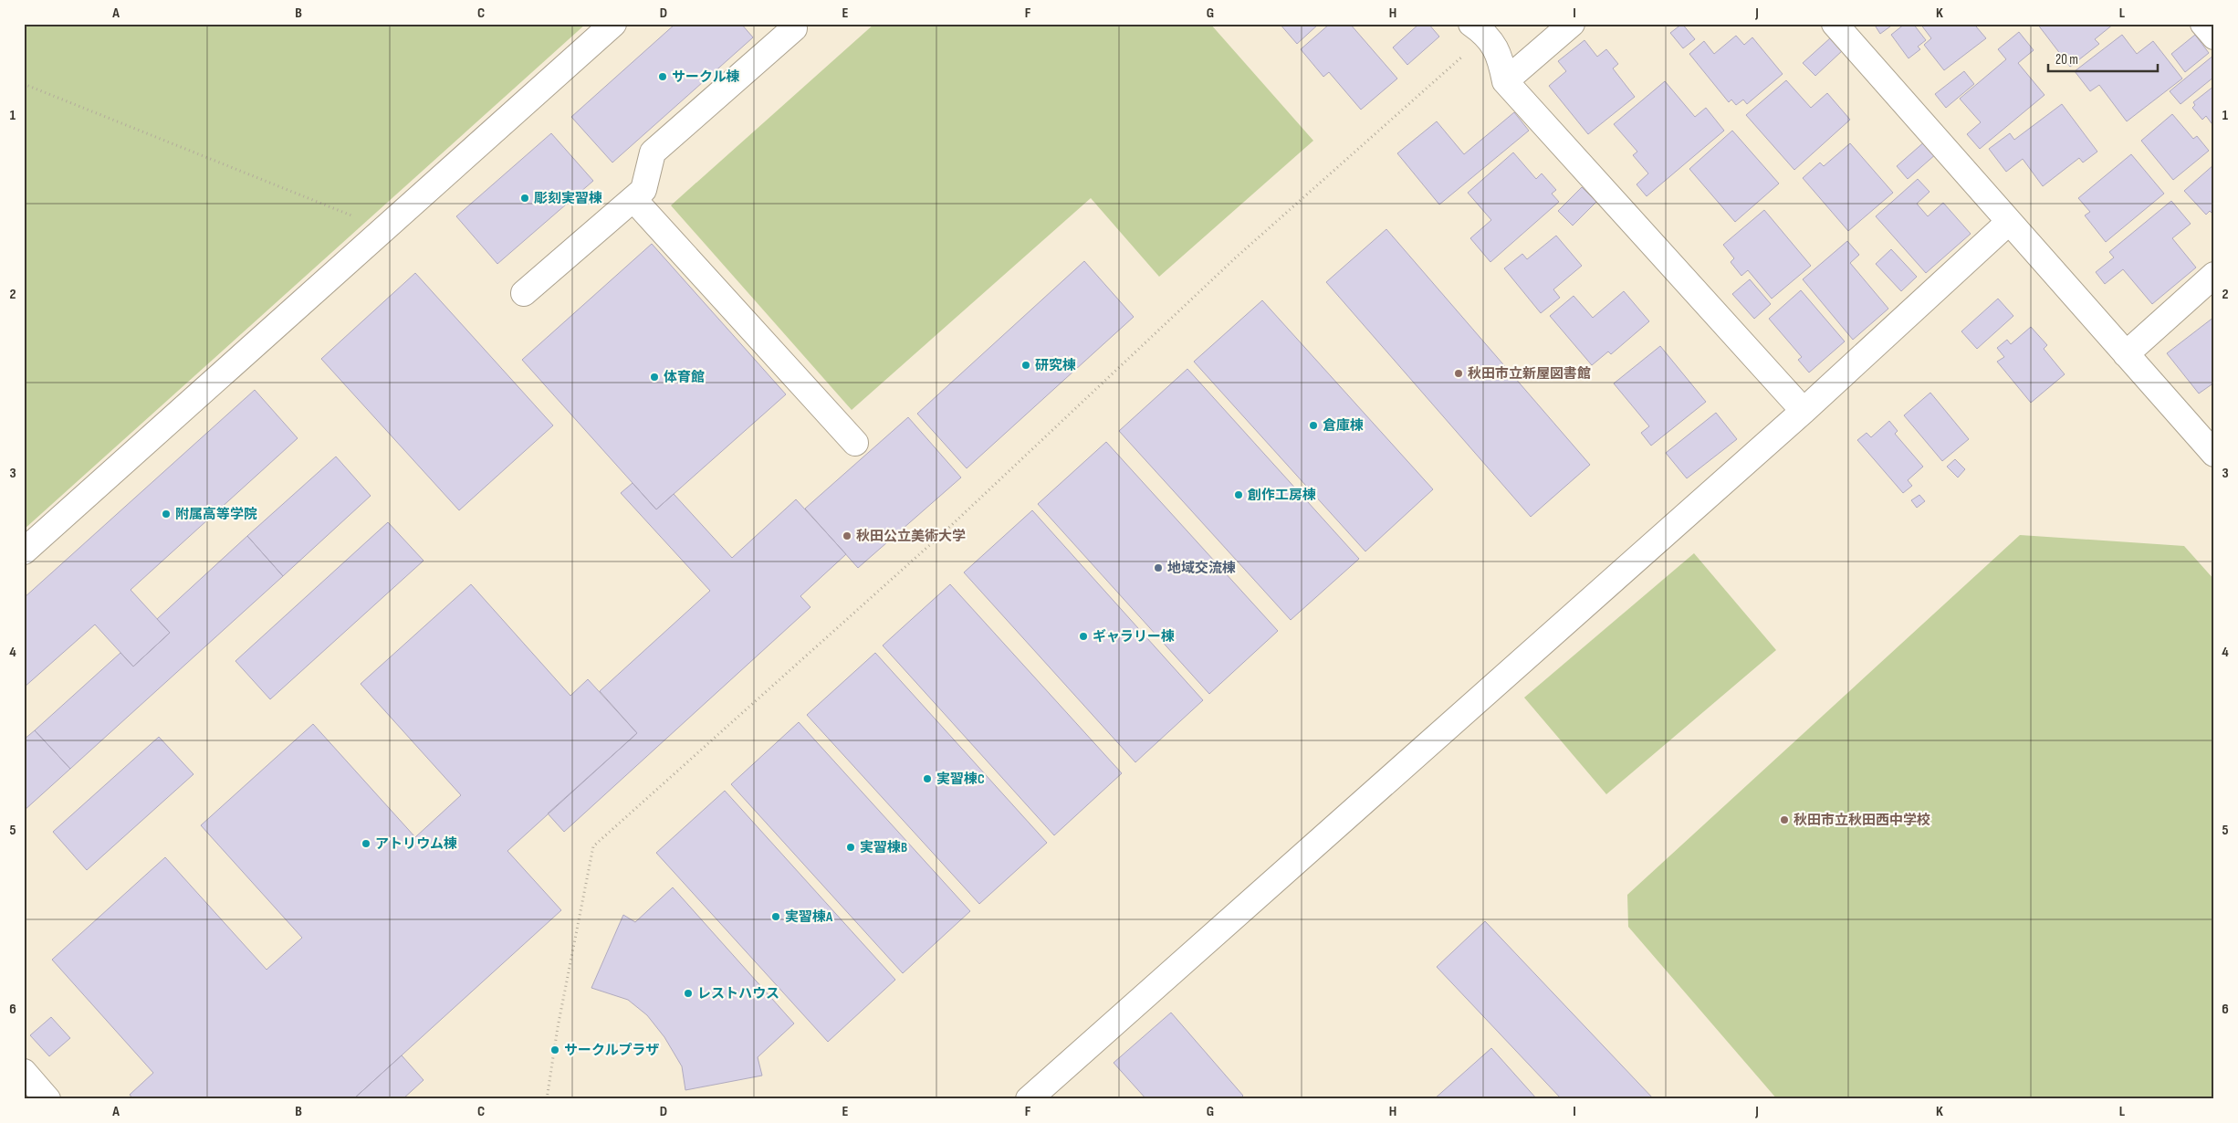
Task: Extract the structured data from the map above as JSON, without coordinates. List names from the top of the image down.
{
  "places": [
    "サークル棟",
    "彫刻実習棟",
    "研究棟",
    "秋田市立新屋図書館",
    "体育館",
    "倉庫棟",
    "創作工房棟",
    "附属高等学院",
    "秋田公立美術大学",
    "地域交流棟",
    "ギャラリー棟",
    "実習棟C",
    "秋田市立秋田西中学校",
    "アトリウム棟",
    "実習棟B",
    "実習棟A",
    "レストハウス",
    "サークルプラザ"
  ],
  "scale_bar": "20 m",
  "grid": {
    "columns": [
      "A",
      "B",
      "C",
      "D",
      "E",
      "F",
      "G",
      "H",
      "I",
      "J",
      "K",
      "L"
    ],
    "rows": [
      "1",
      "2",
      "3",
      "4",
      "5",
      "6"
    ]
  }
}
